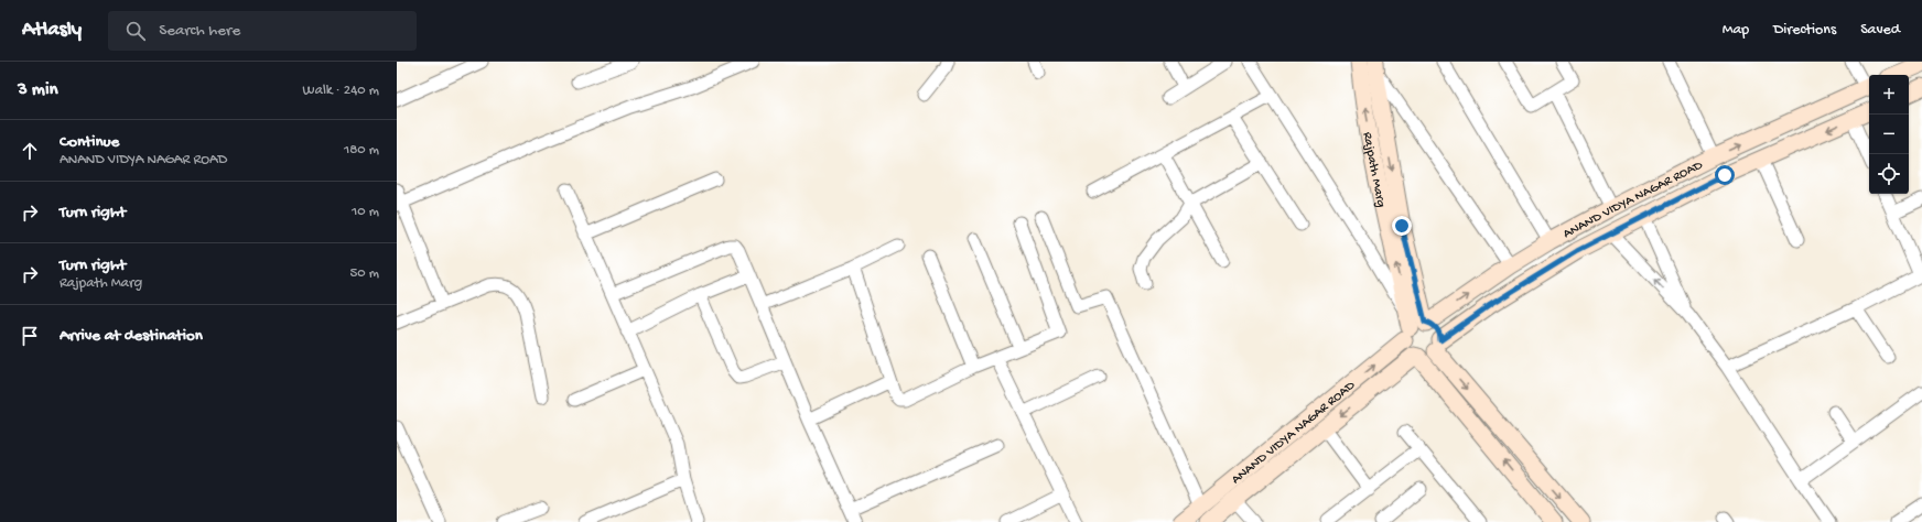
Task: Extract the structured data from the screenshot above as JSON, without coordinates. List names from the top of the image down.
{
  "streets": {
    "main road": ["Rajpath Marg", "ANAND VIDYA NAGAR ROAD"]
  },
  "crossings": [
    ["Rajpath Marg", "ANAND VIDYA NAGAR ROAD"]
  ],
  "page": {
    "header": "Atlasly",
    "search": "Search here",
    "nav": ["Map", "Directions", "Saved"],
    "heading": ["3 min", "Walk · 240 m"],
    "map_buttons": ["+", "−"],
    "list": [
      ["Continue", "ANAND VIDYA NAGAR ROAD", "180 m"],
      ["Turn right", "10 m"],
      ["Turn right", "Rajpath Marg", "50 m"],
      "Arrive at destination"
    ]
  }
}
